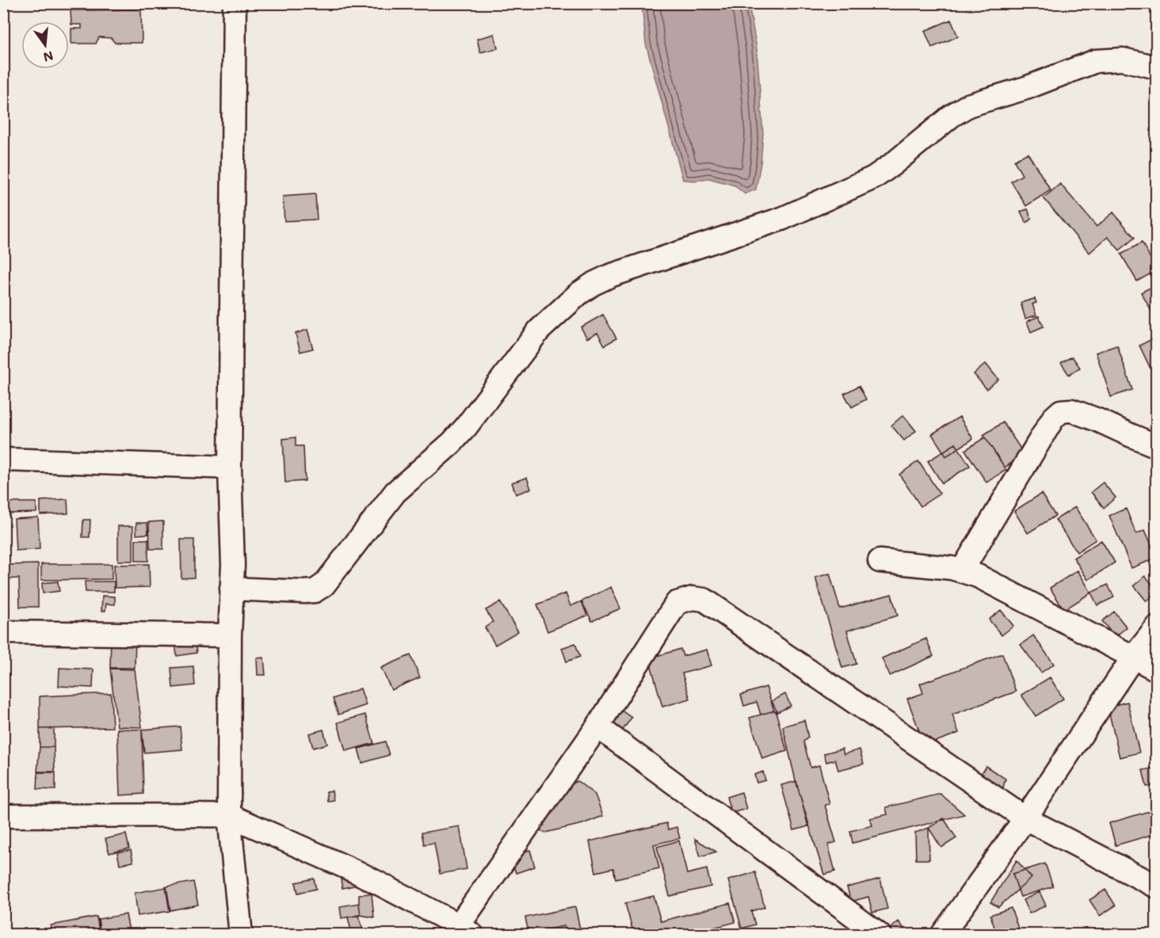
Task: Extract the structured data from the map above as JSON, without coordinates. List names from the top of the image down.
{
  "north": "bottom"
}
